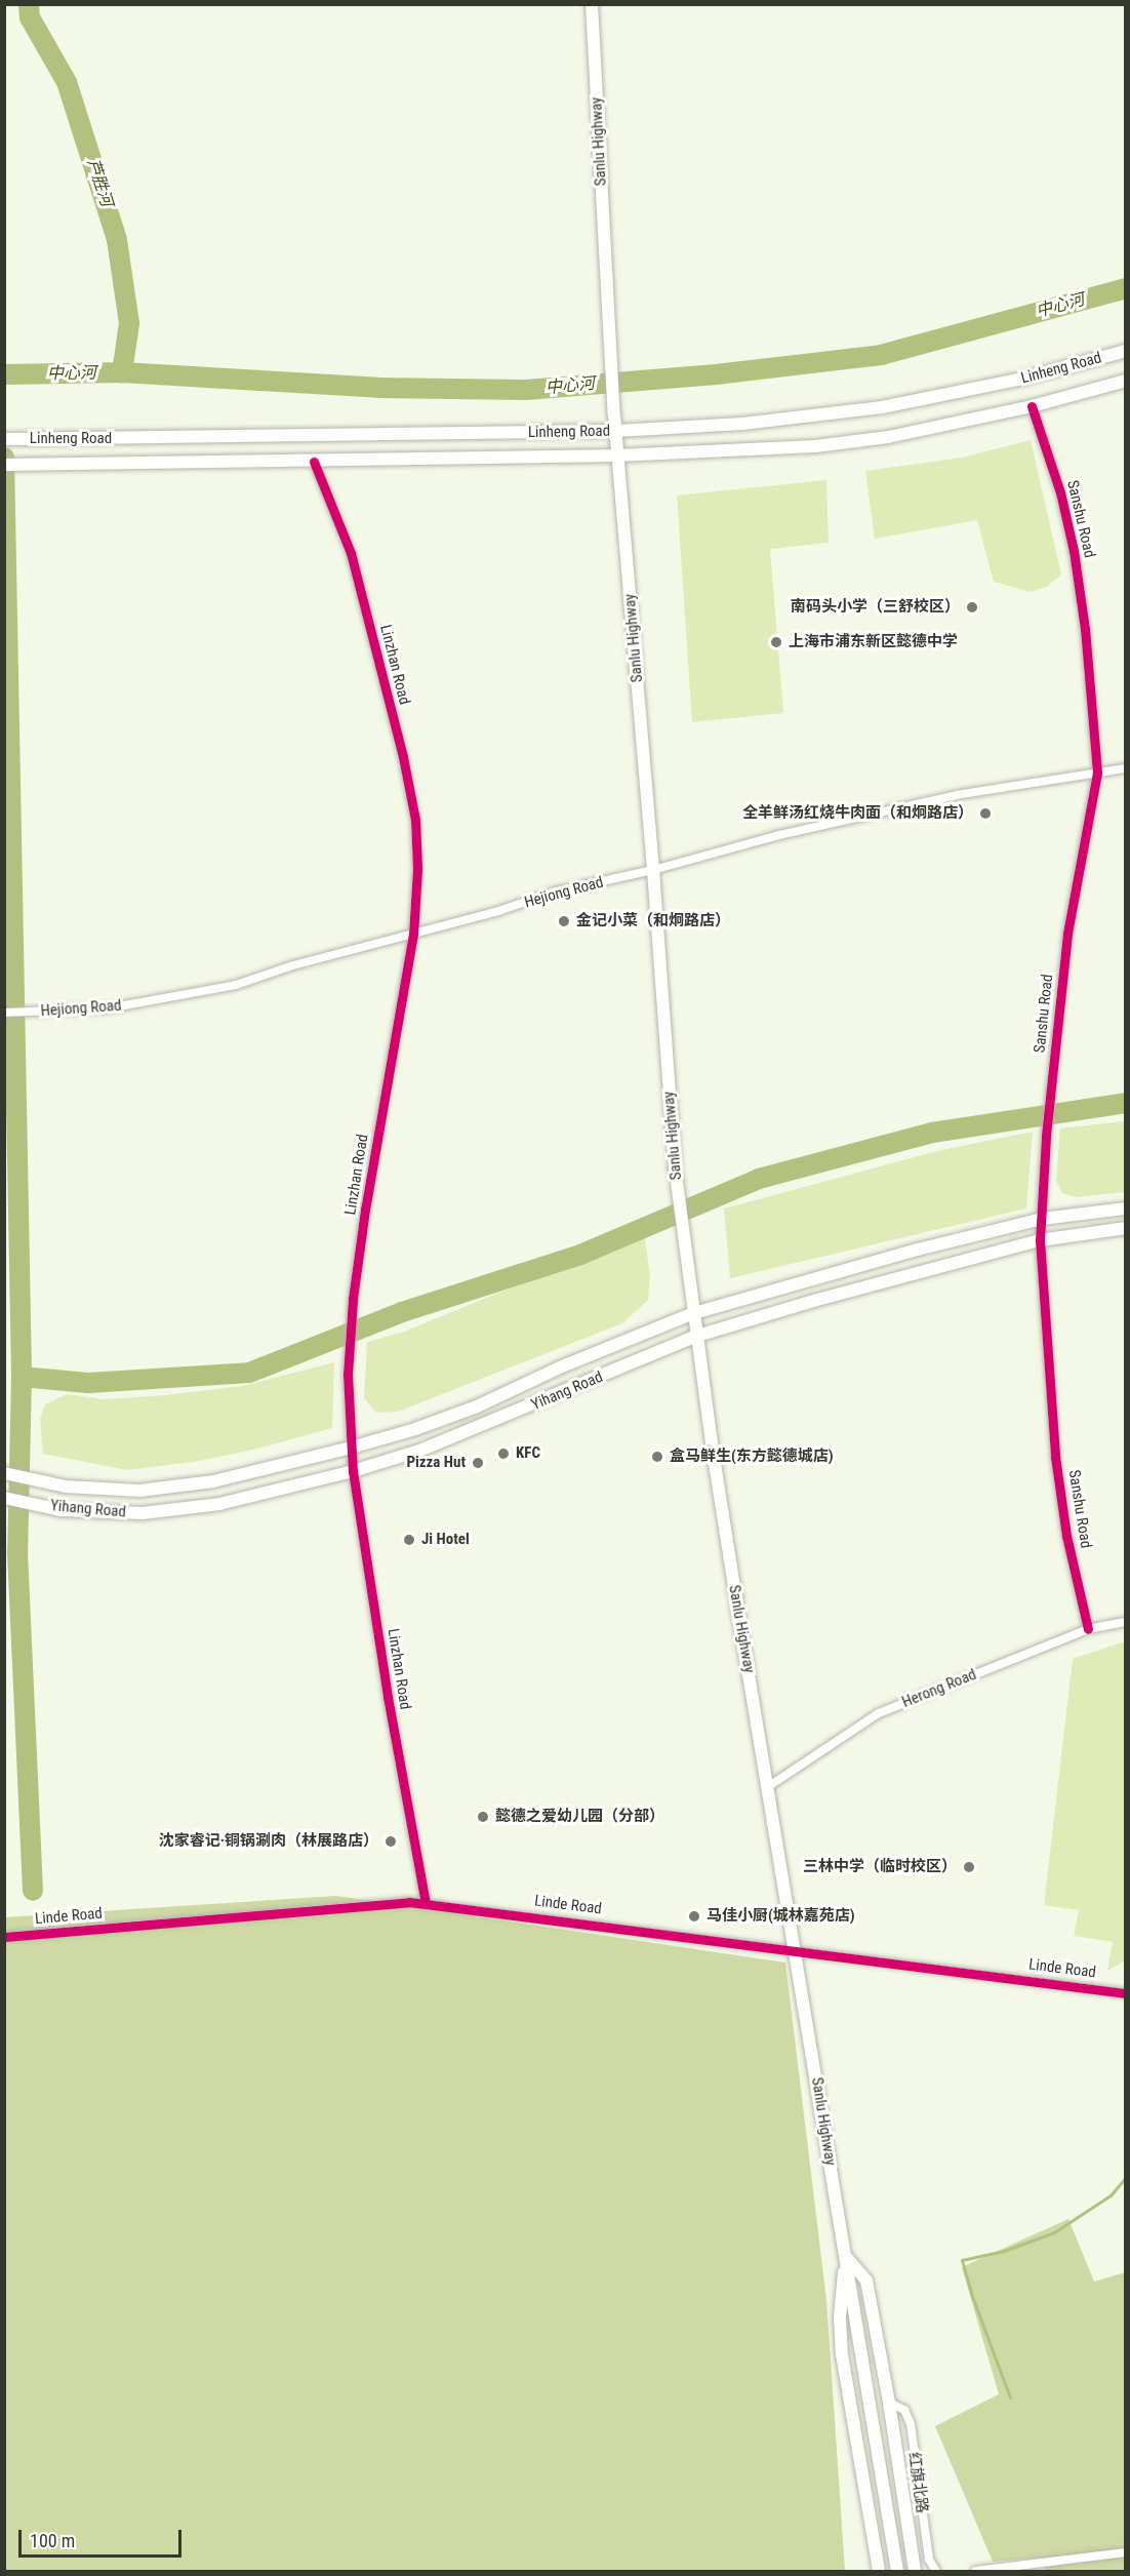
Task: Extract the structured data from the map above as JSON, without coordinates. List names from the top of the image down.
{
  "streets": {
    "main road": ["Sanlu Highway", "Linheng Road", "Yihang Road"],
    "street": [
      "Sanshu Road",
      "Linzhan Road",
      "Hejiong Road",
      "Herong Road",
      "Linde Road",
      "红旗北路"
    ]
  },
  "crossings": [
    ["Sanlu Highway", "Linheng Road"],
    ["Sanlu Highway", "Hejiong Road"],
    ["Sanlu Highway", "Yihang Road"],
    ["Sanlu Highway", "Herong Road"],
    ["Sanlu Highway", "Linde Road"],
    ["Linheng Road", "Sanshu Road"],
    ["Linheng Road", "Linzhan Road"],
    ["Sanshu Road", "Hejiong Road"],
    ["Sanshu Road", "Yihang Road"],
    ["Sanshu Road", "Herong Road"],
    ["Linzhan Road", "Hejiong Road"],
    ["Linzhan Road", "Yihang Road"],
    ["Linzhan Road", "Linde Road"]
  ],
  "water": ["芦胜河", "中心河"],
  "places": [
    "南码头小学（三舒校区）",
    "上海市浦东新区懿德中学",
    "全羊鲜汤红烧牛肉面（和炯路店）",
    "金记小菜（和炯路店）",
    "KFC",
    "盒马鲜生(东方懿德城店)",
    "Pizza Hut",
    "Ji Hotel",
    "懿德之爱幼儿园（分部）",
    "沈家睿记·铜锅涮肉（林展路店）",
    "三林中学（临时校区）",
    "马佳小厨(城林嘉苑店)"
  ],
  "scale_bar": "100 m"
}
